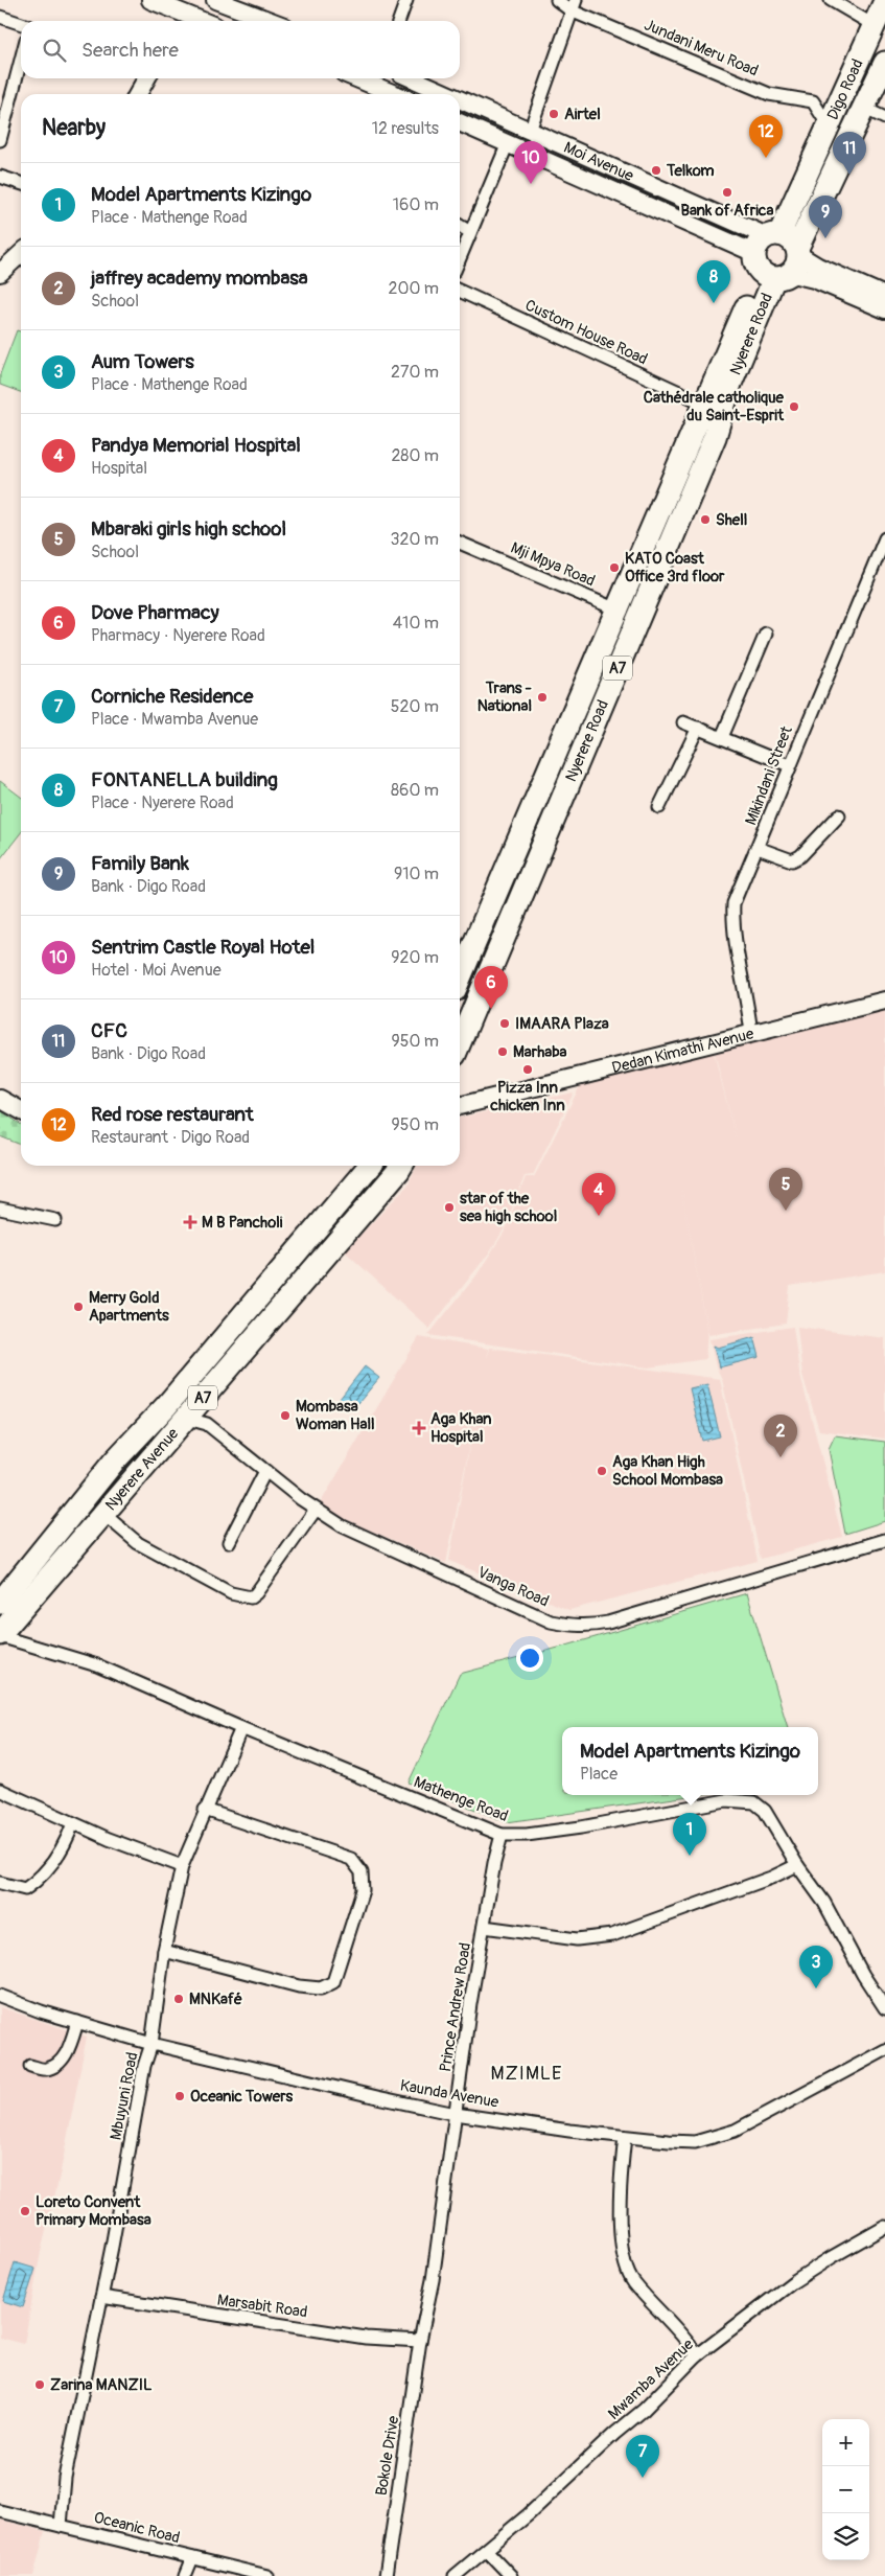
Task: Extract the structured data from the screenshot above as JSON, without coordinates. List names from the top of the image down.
{
  "streets": {
    "highway": [
      "Digo Road",
      "Nyerere Road",
      "A7",
      "Nyerere Avenue"
    ],
    "main road": ["Moi Avenue", "Dedan Kimathi Avenue"],
    "street": [
      "Jundani Meru Road",
      "Custom House Road",
      "Mji Mpya Road",
      "Mikindani Street",
      "Vanga Road",
      "Mathenge Road",
      "Prince Andrew Road",
      "Kaunda Avenue",
      "Mbuyuni Road",
      "Marsabit Road",
      "Mwamba Avenue",
      "Bokole Drive",
      "Oceanic Road"
    ]
  },
  "crossings": [
    ["Jundani Meru Road", "Digo Road"],
    ["Digo Road", "Moi Avenue"],
    ["Digo Road", "Nyerere Road"],
    ["Moi Avenue", "Nyerere Road"],
    ["Custom House Road", "Nyerere Road"],
    ["Nyerere Road", "Mji Mpya Road"],
    ["Mikindani Street", "Dedan Kimathi Avenue"],
    ["Nyerere Avenue", "Vanga Road"],
    ["Nyerere Avenue", "Mathenge Road"],
    ["Mathenge Road", "Prince Andrew Road"],
    ["Mathenge Road", "Mbuyuni Road"],
    ["Prince Andrew Road", "Kaunda Avenue"],
    ["Prince Andrew Road", "Marsabit Road"],
    ["Prince Andrew Road", "Bokole Drive"],
    ["Kaunda Avenue", "Mbuyuni Road"],
    ["Mbuyuni Road", "Marsabit Road"],
    ["Mbuyuni Road", "Oceanic Road"],
    ["Marsabit Road", "Bokole Drive"]
  ],
  "districts": ["MZIMLE"],
  "places": {
    "other": [
      "Airtel",
      "Telkom",
      "Bank of Africa",
      "Cathédrale catholique du Saint-Esprit",
      "Shell",
      "KATO Coast Office 3rd floor",
      "Trans - National",
      "IMAARA Plaza",
      "Marhaba",
      "Pizza Inn chicken Inn",
      "star of the sea high school",
      "Merry Gold Apartments",
      "Mombasa Woman Hall",
      "Aga Khan High School Mombasa",
      "MNKafé",
      "Oceanic Towers",
      "Loreto Convent Primary Mombasa",
      "Zarina MANZIL"
    ],
    "health": ["M B Pancholi", "Aga Khan Hospital"]
  },
  "page": {
    "search": "Search here",
    "heading": ["Nearby", "12 results"],
    "pins": [
      "12",
      "11",
      "10",
      "9",
      "8",
      "6",
      "5",
      "4",
      "2",
      "1",
      "3",
      "7"
    ],
    "list": [
      {
        "mark": "1",
        "name": "Model Apartments Kizingo",
        "note": "Place · Mathenge Road",
        "value": "160 m"
      },
      {
        "mark": "2",
        "name": "jaffrey academy mombasa",
        "note": "School",
        "value": "200 m"
      },
      {
        "mark": "3",
        "name": "Aum Towers",
        "note": "Place · Mathenge Road",
        "value": "270 m"
      },
      {
        "mark": "4",
        "name": "Pandya Memorial Hospital",
        "note": "Hospital",
        "value": "280 m"
      },
      {
        "mark": "5",
        "name": "Mbaraki girls high school",
        "note": "School",
        "value": "320 m"
      },
      {
        "mark": "6",
        "name": "Dove Pharmacy",
        "note": "Pharmacy · Nyerere Road",
        "value": "410 m"
      },
      {
        "mark": "7",
        "name": "Corniche Residence",
        "note": "Place · Mwamba Avenue",
        "value": "520 m"
      },
      {
        "mark": "8",
        "name": "FONTANELLA building",
        "note": "Place · Nyerere Road",
        "value": "860 m"
      },
      {
        "mark": "9",
        "name": "Family Bank",
        "note": "Bank · Digo Road",
        "value": "910 m"
      },
      {
        "mark": "10",
        "name": "Sentrim Castle Royal Hotel",
        "note": "Hotel · Moi Avenue",
        "value": "920 m"
      },
      {
        "mark": "11",
        "name": "CFC",
        "note": "Bank · Digo Road",
        "value": "950 m"
      },
      {
        "mark": "12",
        "name": "Red rose restaurant",
        "note": "Restaurant · Digo Road",
        "value": "950 m"
      }
    ],
    "popup": ["Model Apartments Kizingo", "Place"],
    "map_buttons": ["+", "−"]
  }
}
